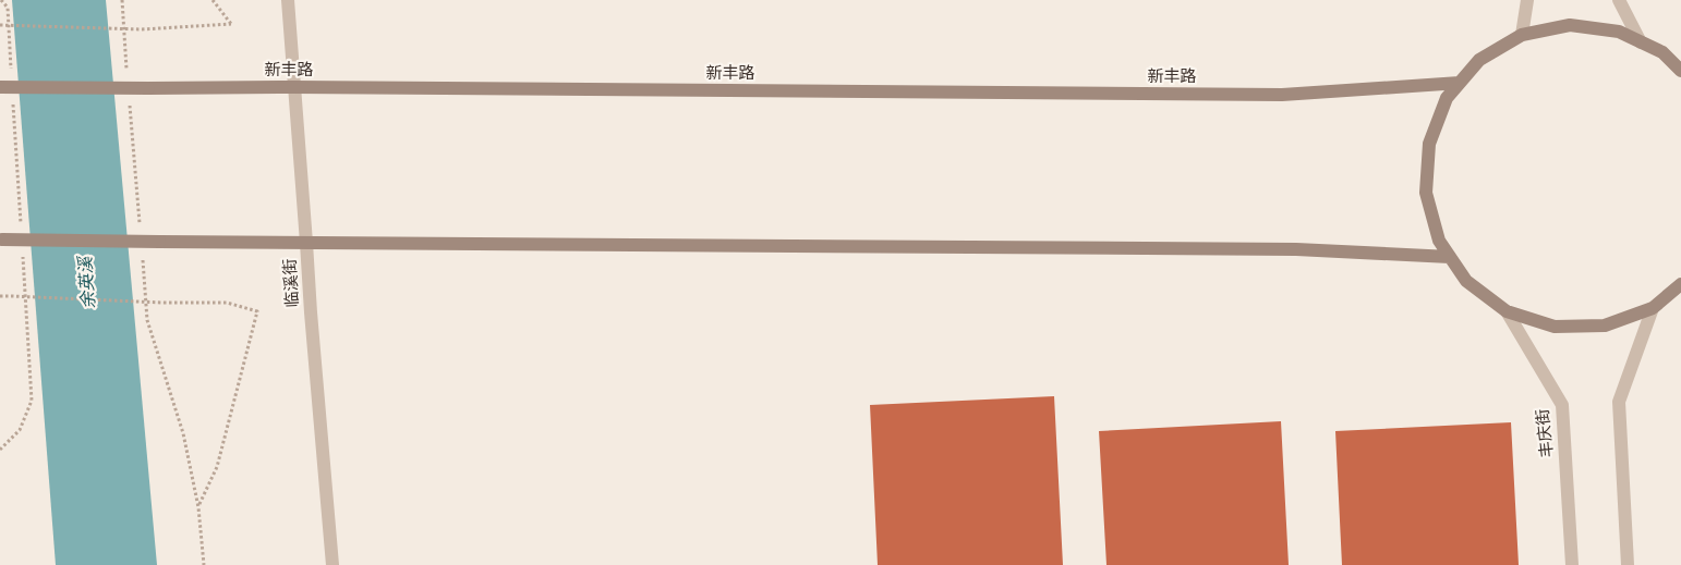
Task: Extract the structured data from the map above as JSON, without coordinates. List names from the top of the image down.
{
  "streets": {
    "main road": ["新丰路"],
    "street": ["临溪街", "丰庆街"]
  },
  "crossings": [
    ["新丰路", "临溪街"]
  ],
  "water": ["余英溪"]
}
